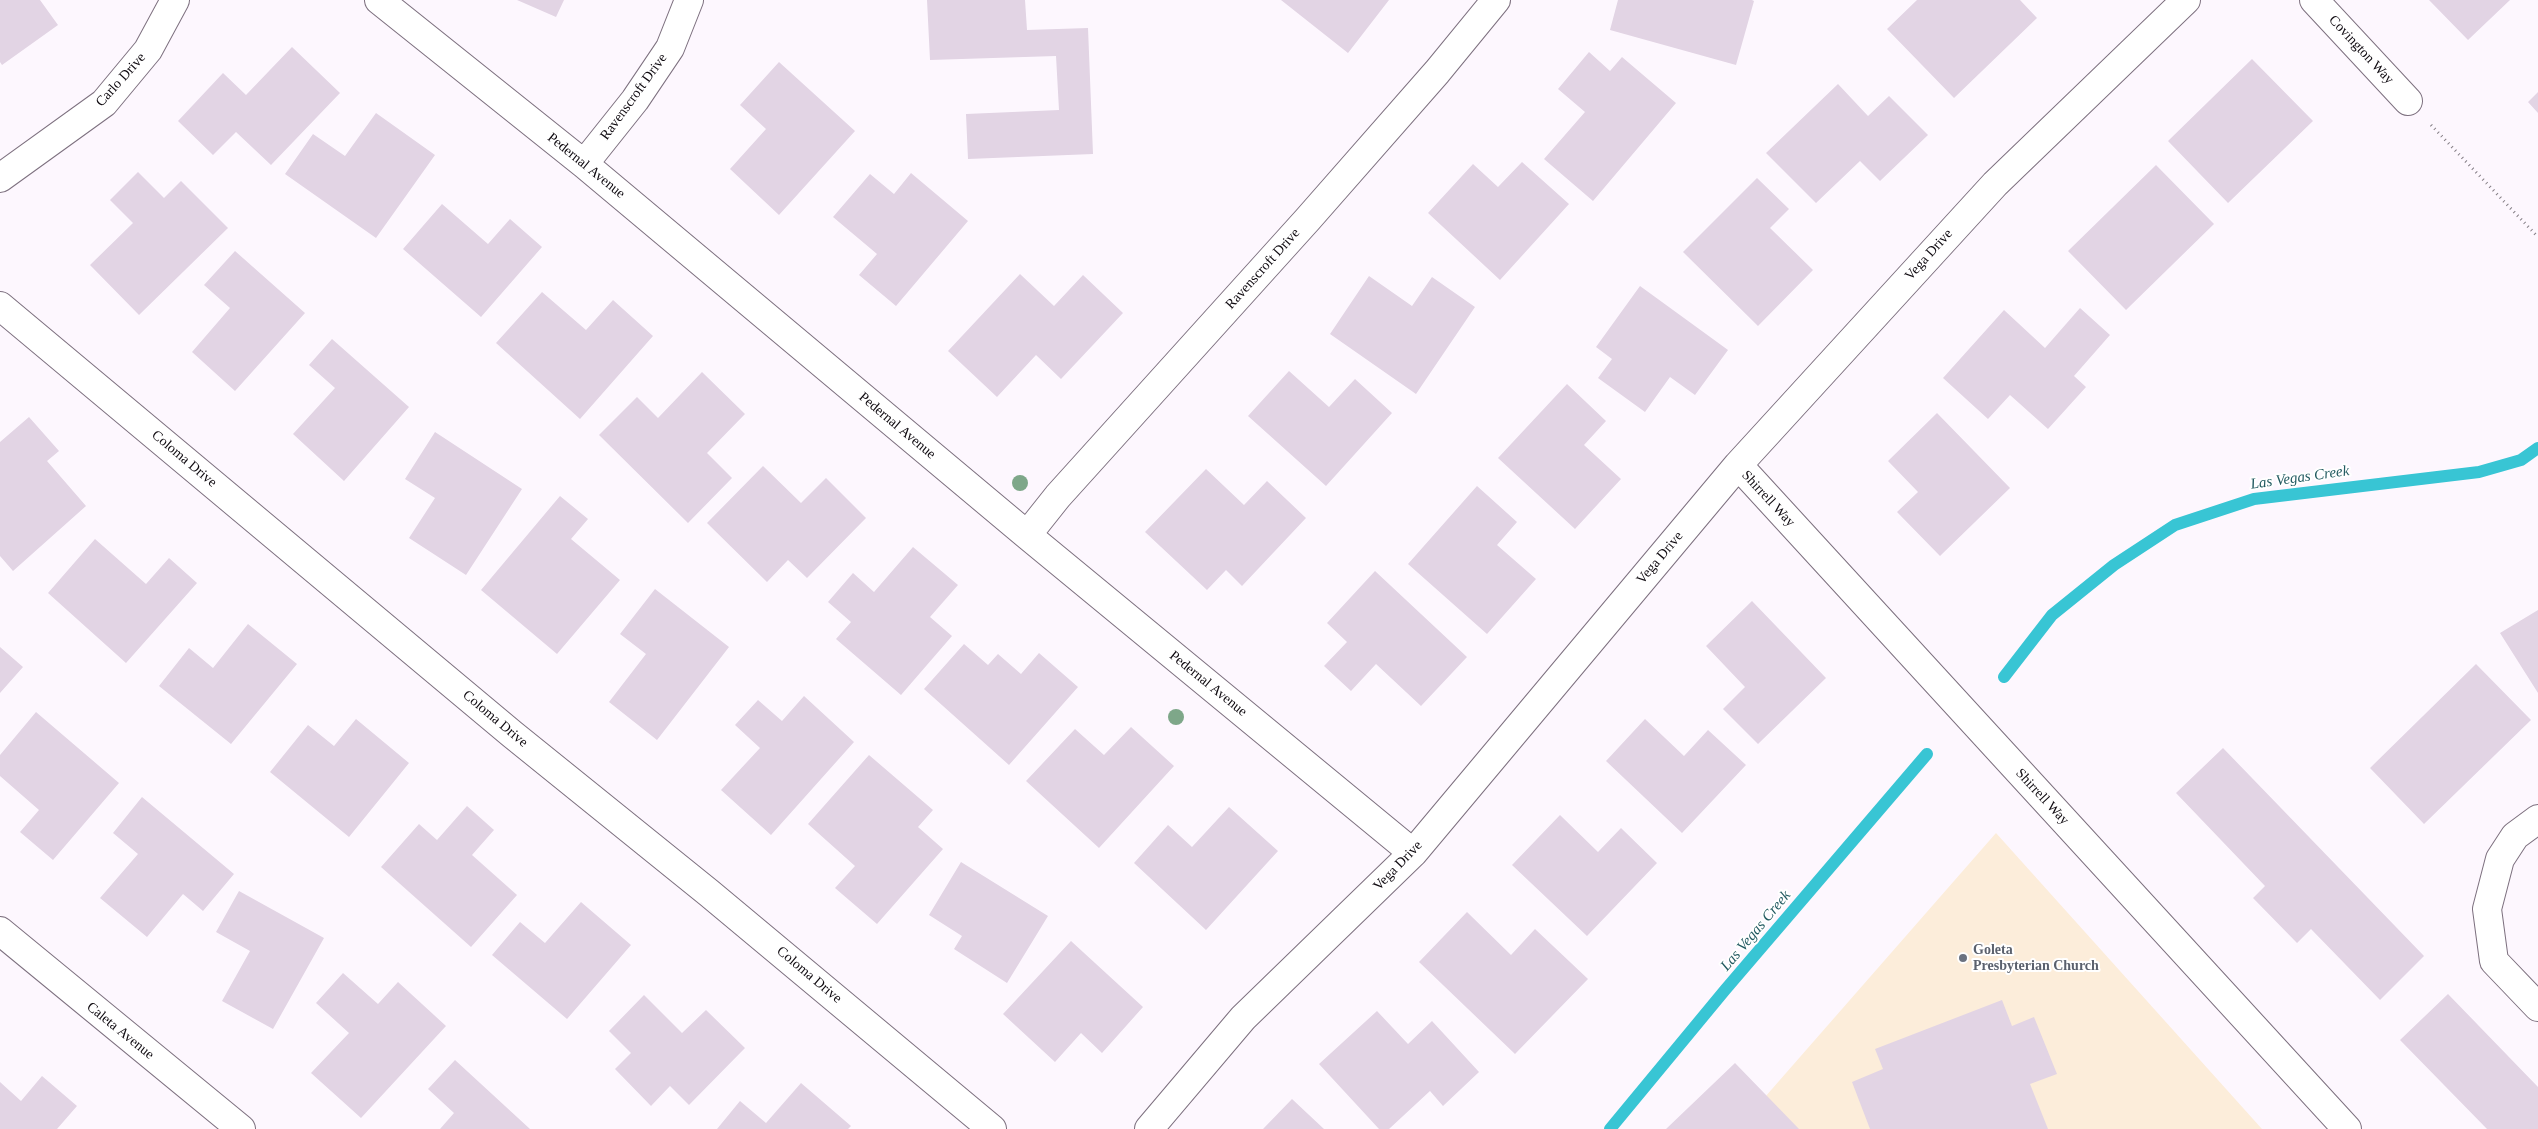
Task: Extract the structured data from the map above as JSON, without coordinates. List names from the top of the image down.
{
  "streets": {
    "street": [
      "Covington Way",
      "Carlo Drive",
      "Ravenscroft Drive",
      "Pedernal Avenue",
      "Vega Drive",
      "Coloma Drive",
      "Shirrell Way",
      "Caleta Avenue"
    ]
  },
  "crossings": [
    ["Ravenscroft Drive", "Pedernal Avenue"],
    ["Pedernal Avenue", "Vega Drive"],
    ["Vega Drive", "Shirrell Way"]
  ],
  "water": ["Las Vegas Creek"],
  "places": ["Goleta Presbyterian Church"]
}
